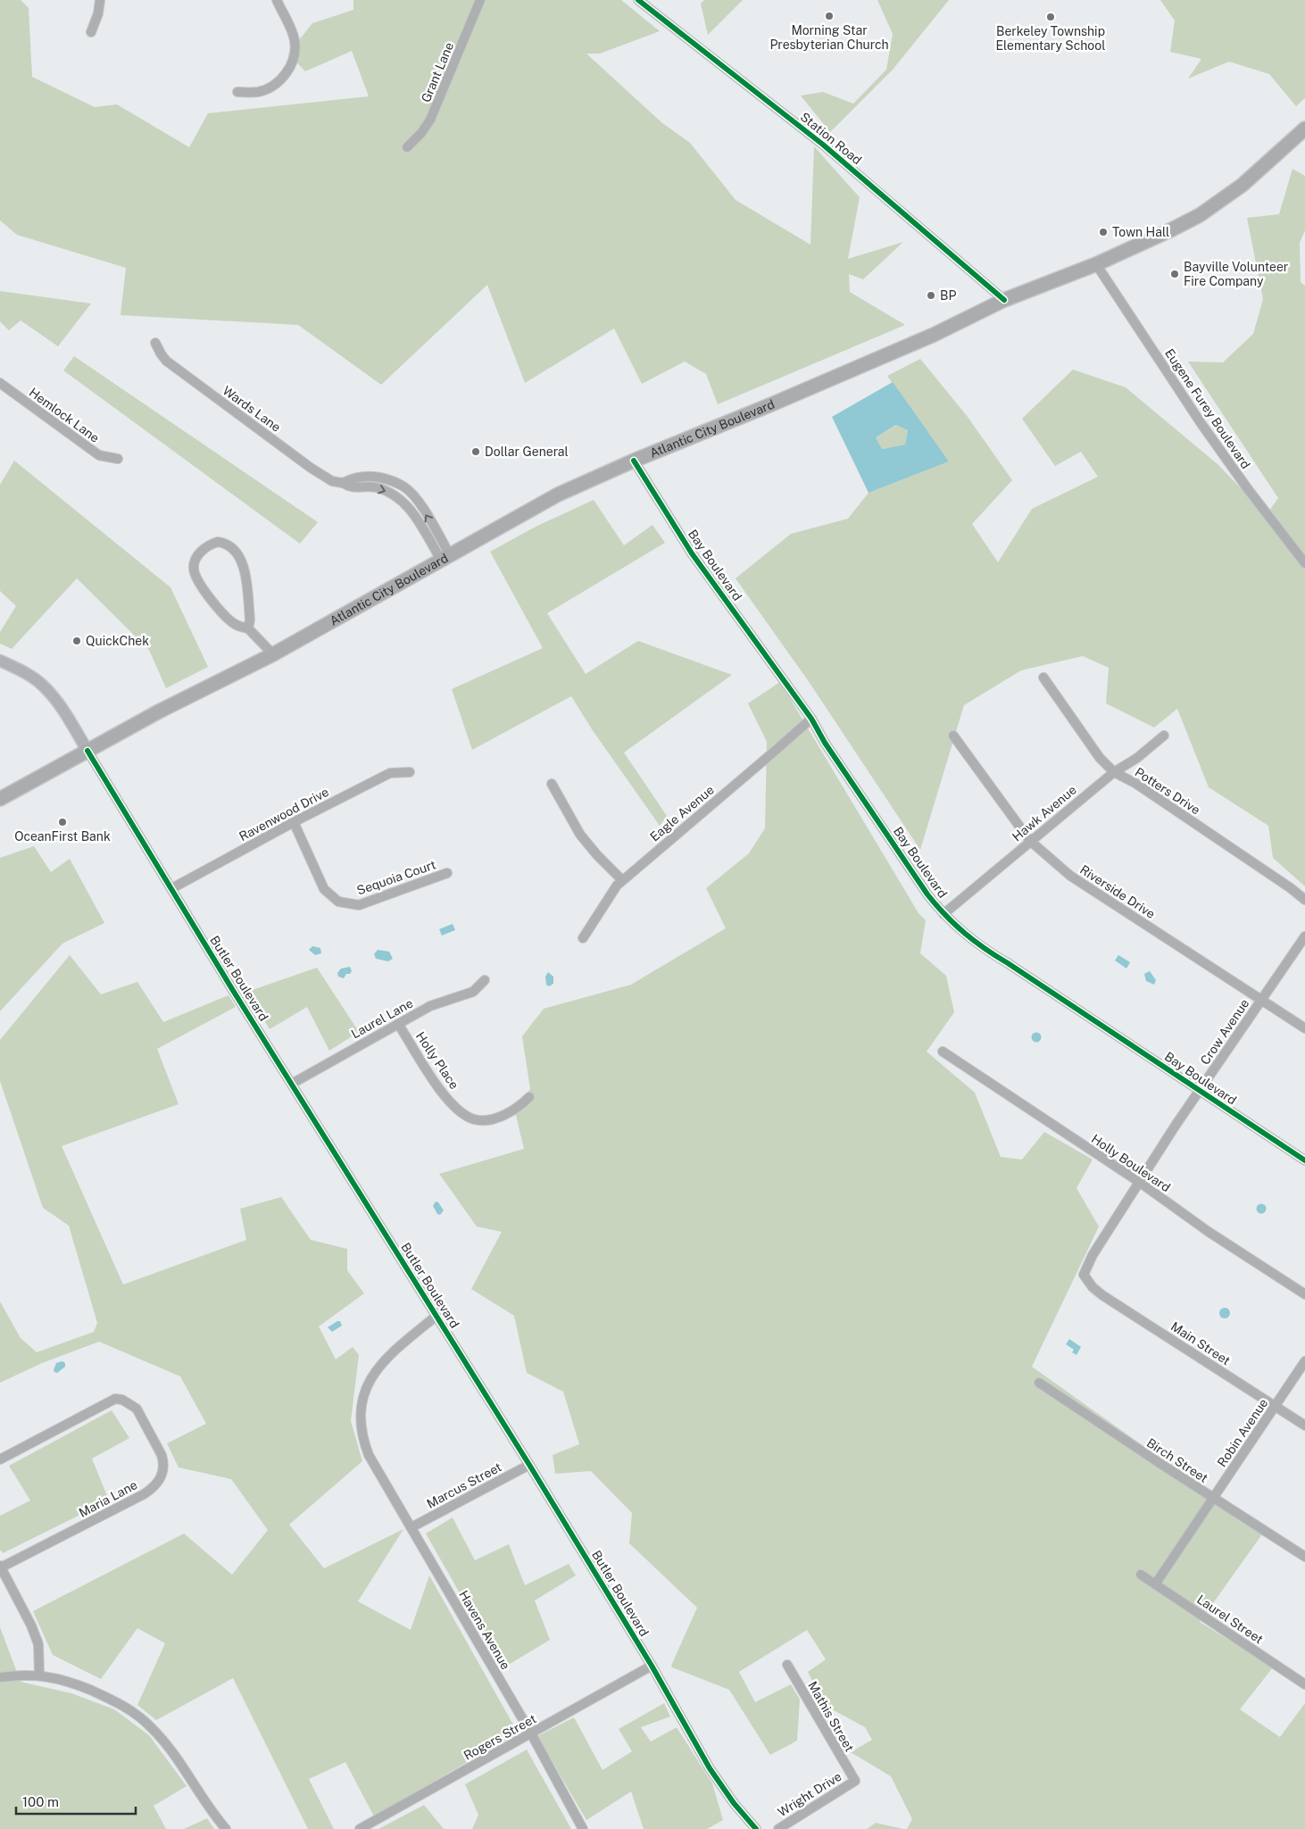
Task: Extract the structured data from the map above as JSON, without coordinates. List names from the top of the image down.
{
  "streets": {
    "highway": ["Atlantic City Boulevard"],
    "street": [
      "Grant Lane",
      "Station Road",
      "Wards Lane",
      "Eugene Furey Boulevard",
      "Hemlock Lane",
      "Bay Boulevard",
      "Potters Drive",
      "Eagle Avenue",
      "Hawk Avenue",
      "Ravenwood Drive",
      "Sequoia Court",
      "Riverside Drive",
      "Butler Boulevard",
      "Laurel Lane",
      "Crow Avenue",
      "Holly Place",
      "Holly Boulevard",
      "Main Street",
      "Robin Avenue",
      "Birch Street",
      "Marcus Street",
      "Maria Lane",
      "Laurel Street",
      "Havens Avenue",
      "Mathis Street",
      "Rogers Street",
      "Wright Drive"
    ]
  },
  "crossings": [
    ["Station Road", "Atlantic City Boulevard"],
    ["Wards Lane", "Atlantic City Boulevard"],
    ["Eugene Furey Boulevard", "Atlantic City Boulevard"],
    ["Atlantic City Boulevard", "Bay Boulevard"],
    ["Atlantic City Boulevard", "Butler Boulevard"],
    ["Bay Boulevard", "Eagle Avenue"],
    ["Bay Boulevard", "Hawk Avenue"],
    ["Bay Boulevard", "Crow Avenue"],
    ["Potters Drive", "Hawk Avenue"],
    ["Hawk Avenue", "Riverside Drive"],
    ["Ravenwood Drive", "Sequoia Court"],
    ["Ravenwood Drive", "Butler Boulevard"],
    ["Riverside Drive", "Crow Avenue"],
    ["Butler Boulevard", "Laurel Lane"],
    ["Butler Boulevard", "Marcus Street"],
    ["Butler Boulevard", "Havens Avenue"],
    ["Butler Boulevard", "Rogers Street"],
    ["Laurel Lane", "Holly Place"],
    ["Crow Avenue", "Holly Boulevard"],
    ["Crow Avenue", "Main Street"],
    ["Main Street", "Robin Avenue"],
    ["Robin Avenue", "Birch Street"],
    ["Robin Avenue", "Laurel Street"],
    ["Marcus Street", "Havens Avenue"],
    ["Havens Avenue", "Rogers Street"],
    ["Mathis Street", "Wright Drive"]
  ],
  "places": [
    "Morning Star Presbyterian Church",
    "Berkeley Township Elementary School",
    "Town Hall",
    "Bayville Volunteer Fire Company",
    "BP",
    "Dollar General",
    "QuickChek",
    "OceanFirst Bank"
  ],
  "scale_bar": "100 m"
}
